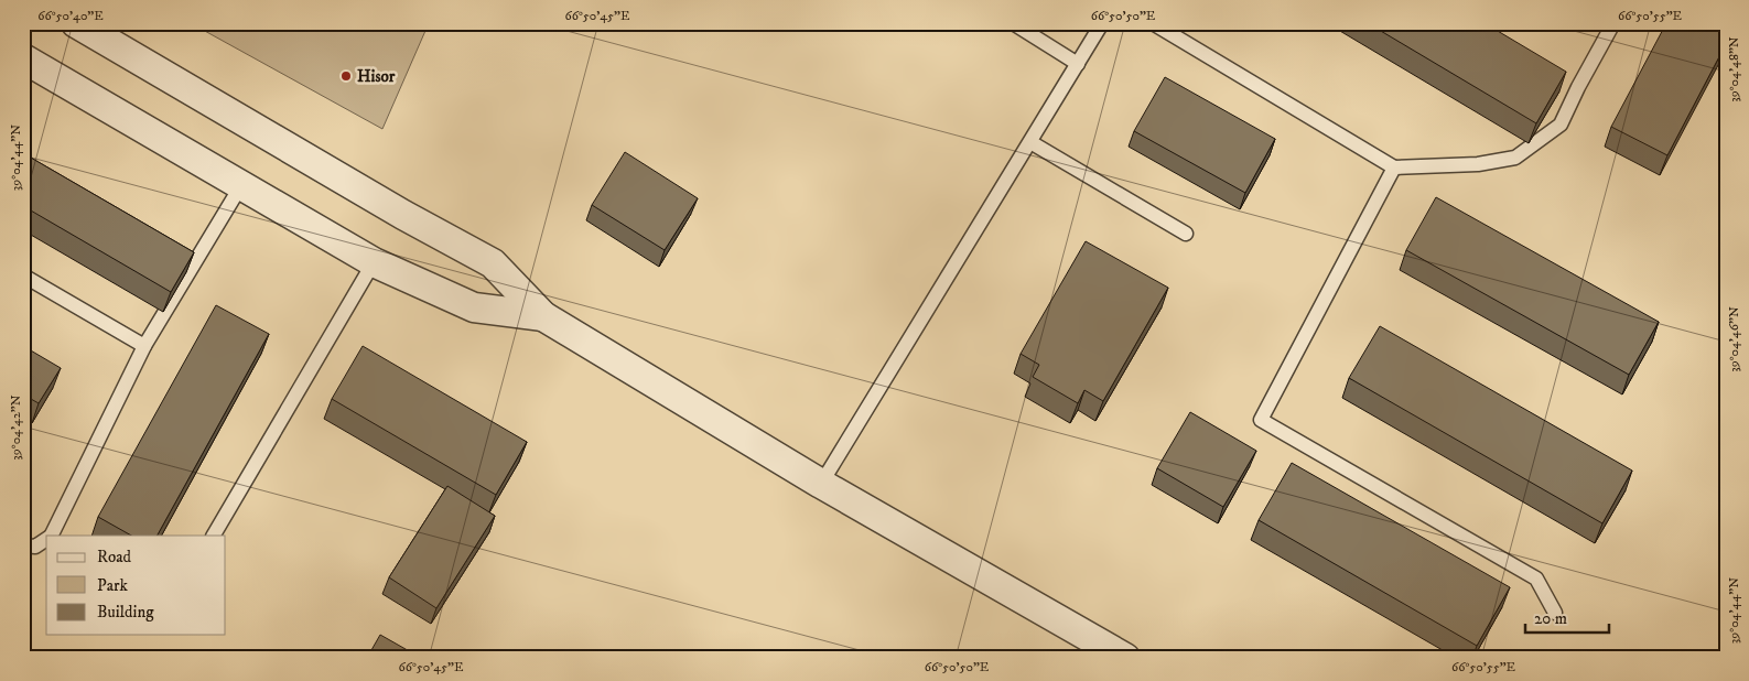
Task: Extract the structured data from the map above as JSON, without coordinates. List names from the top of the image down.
{
  "places": ["Hisor"],
  "legend": ["Road", "Park", "Building"],
  "scale_bar": "20 m",
  "coordinates": [
    "66°50'40\"E",
    "66°50'45\"E",
    "66°50'50\"E",
    "66°50'55\"E",
    "39°04'48\"N",
    "39°04'44\"N",
    "39°04'46\"N",
    "39°04'42\"N"
  ]
}
